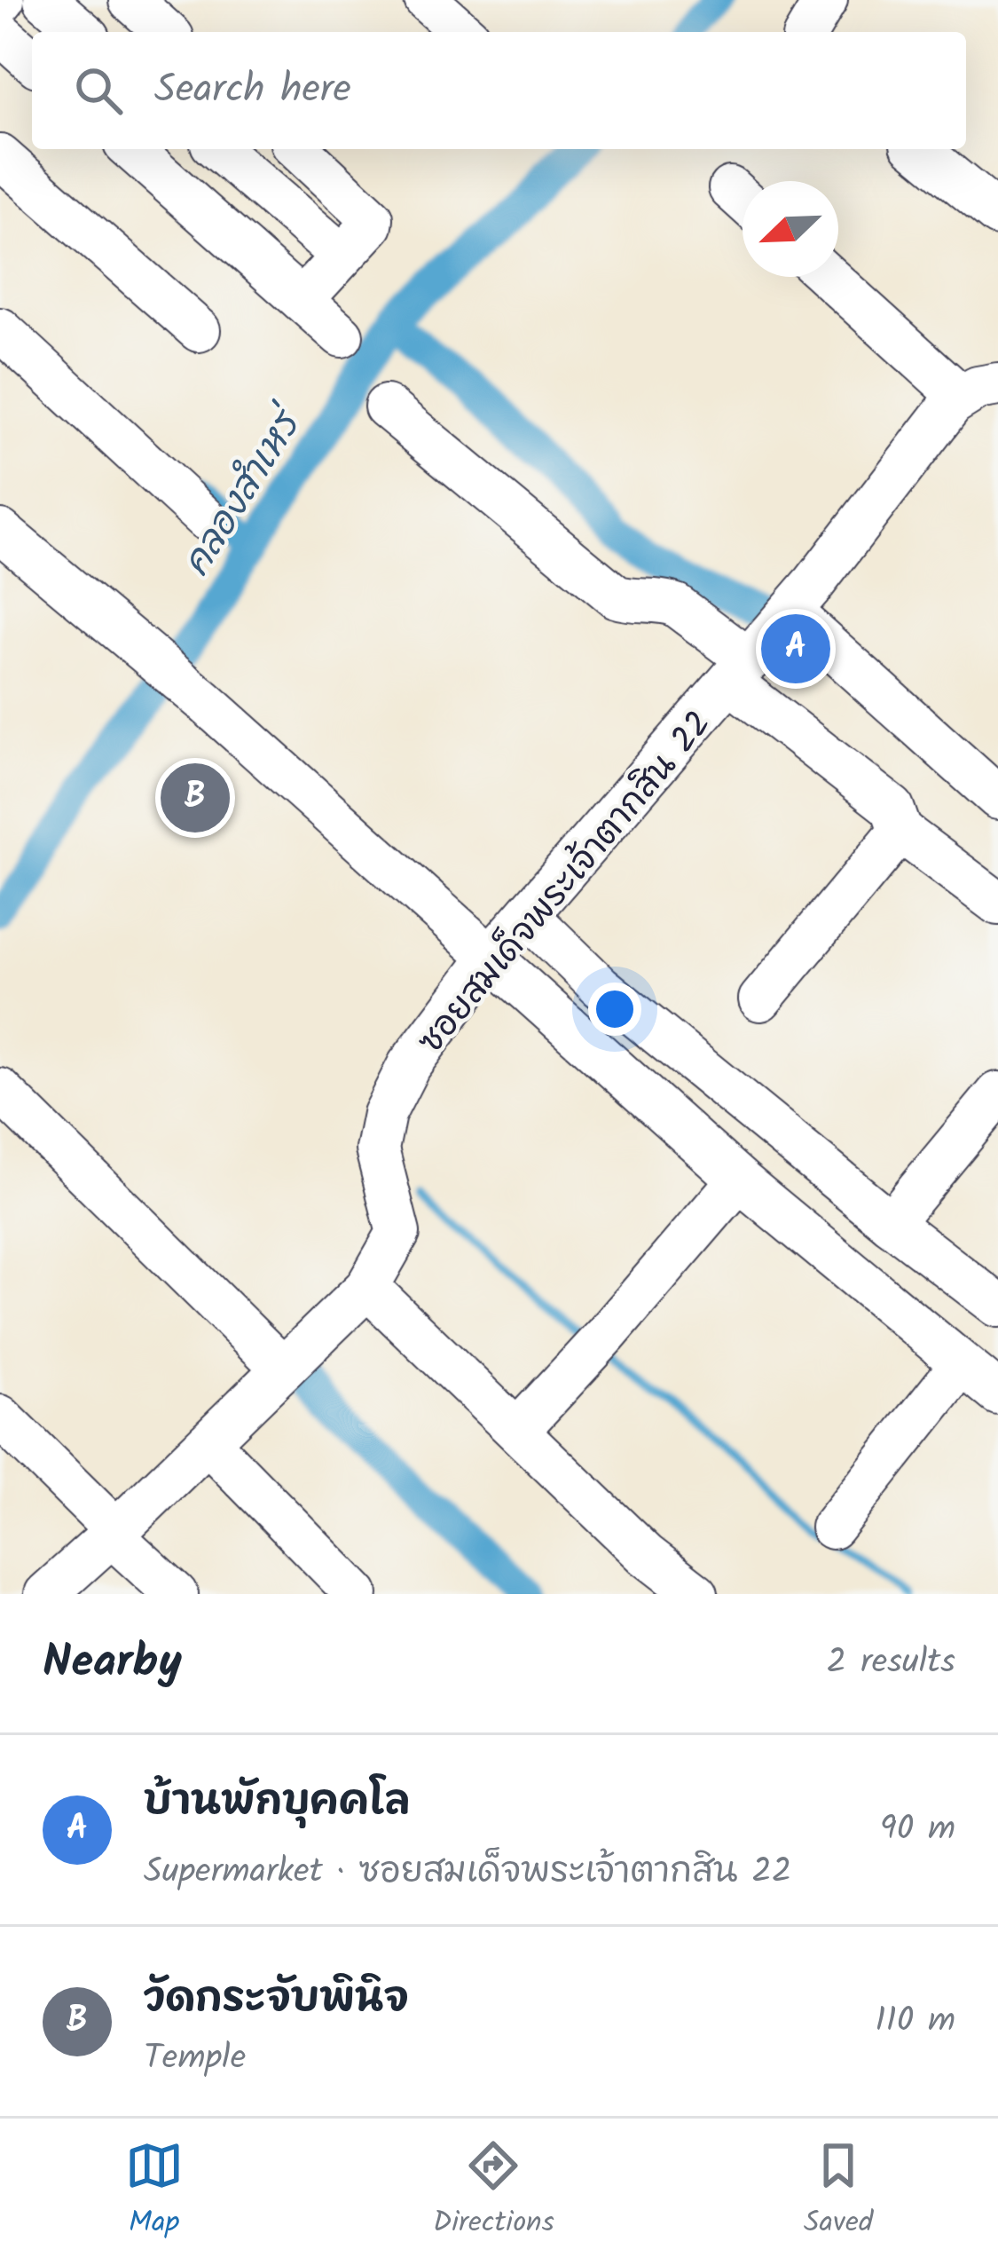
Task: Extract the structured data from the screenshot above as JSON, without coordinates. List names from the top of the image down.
{
  "streets": {
    "street": ["ซอยสมเด็จพระเจ้าตากสิน 22"]
  },
  "water": ["คลองสำเหร่"],
  "north": "bottom left",
  "page": {
    "search": "Search here",
    "pins": ["A", "B"],
    "heading": ["Nearby", "2 results"],
    "list": [
      {
        "mark": "A",
        "name": "บ้านพักบุคคโล",
        "note": "Supermarket · ซอยสมเด็จพระเจ้าตากสิน 22",
        "value": "90 m"
      },
      {
        "mark": "B",
        "name": "วัดกระจับพินิจ",
        "note": "Temple",
        "value": "110 m"
      }
    ],
    "nav": ["Map", "Directions", "Saved"]
  }
}
